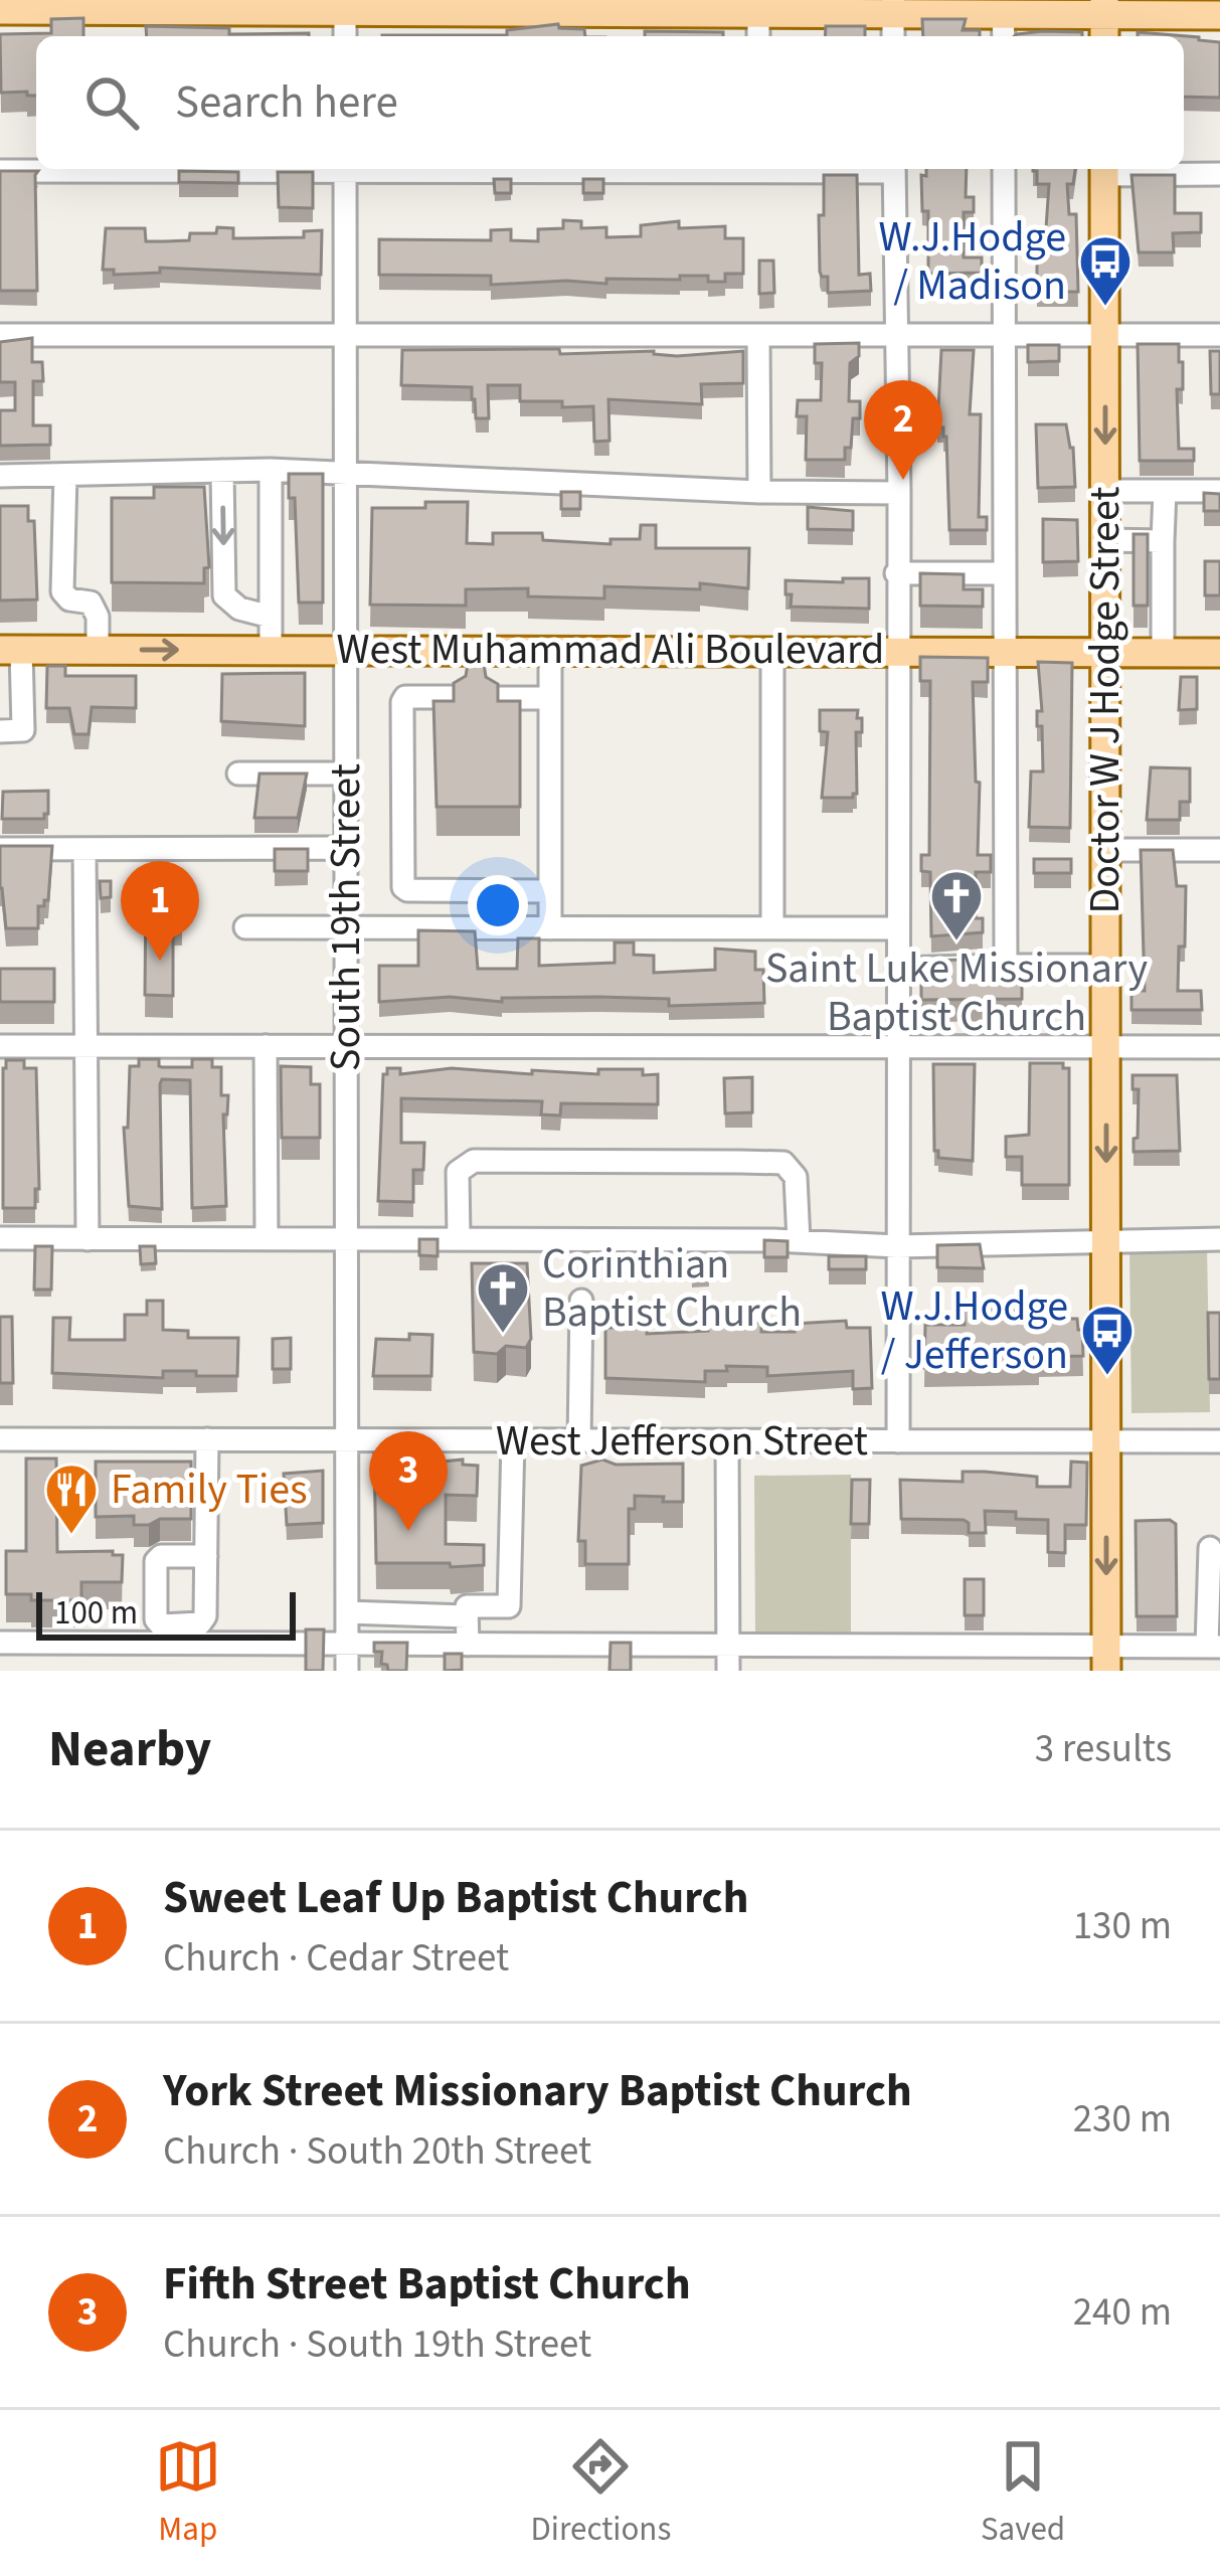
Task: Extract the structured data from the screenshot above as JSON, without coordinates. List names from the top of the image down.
{
  "streets": {
    "main road": ["West Muhammad Ali Boulevard", "Doctor W J Hodge Street"],
    "street": ["South 19th Street", "West Jefferson Street"]
  },
  "crossings": [
    ["West Muhammad Ali Boulevard", "Doctor W J Hodge Street"],
    ["West Muhammad Ali Boulevard", "South 19th Street"],
    ["Doctor W J Hodge Street", "West Jefferson Street"],
    ["South 19th Street", "West Jefferson Street"]
  ],
  "one_way": ["Doctor W J Hodge Street"],
  "places": {
    "bus stop": ["W.J.Hodge / Madison", "W.J.Hodge / Jefferson"],
    "church": ["Saint Luke Missionary Baptist Church", "Corinthian Baptist Church"],
    "restaurant": ["Family Ties"]
  },
  "scale_bar": "100 m",
  "page": {
    "search": "Search here",
    "pins": ["2", "1", "3"],
    "scale": "100 m",
    "heading": ["Nearby", "3 results"],
    "list": [
      {
        "mark": "1",
        "name": "Sweet Leaf Up Baptist Church",
        "note": "Church · Cedar Street",
        "value": "130 m"
      },
      {
        "mark": "2",
        "name": "York Street Missionary Baptist Church",
        "note": "Church · South 20th Street",
        "value": "230 m"
      },
      {
        "mark": "3",
        "name": "Fifth Street Baptist Church",
        "note": "Church · South 19th Street",
        "value": "240 m"
      }
    ],
    "nav": ["Map", "Directions", "Saved"]
  }
}
